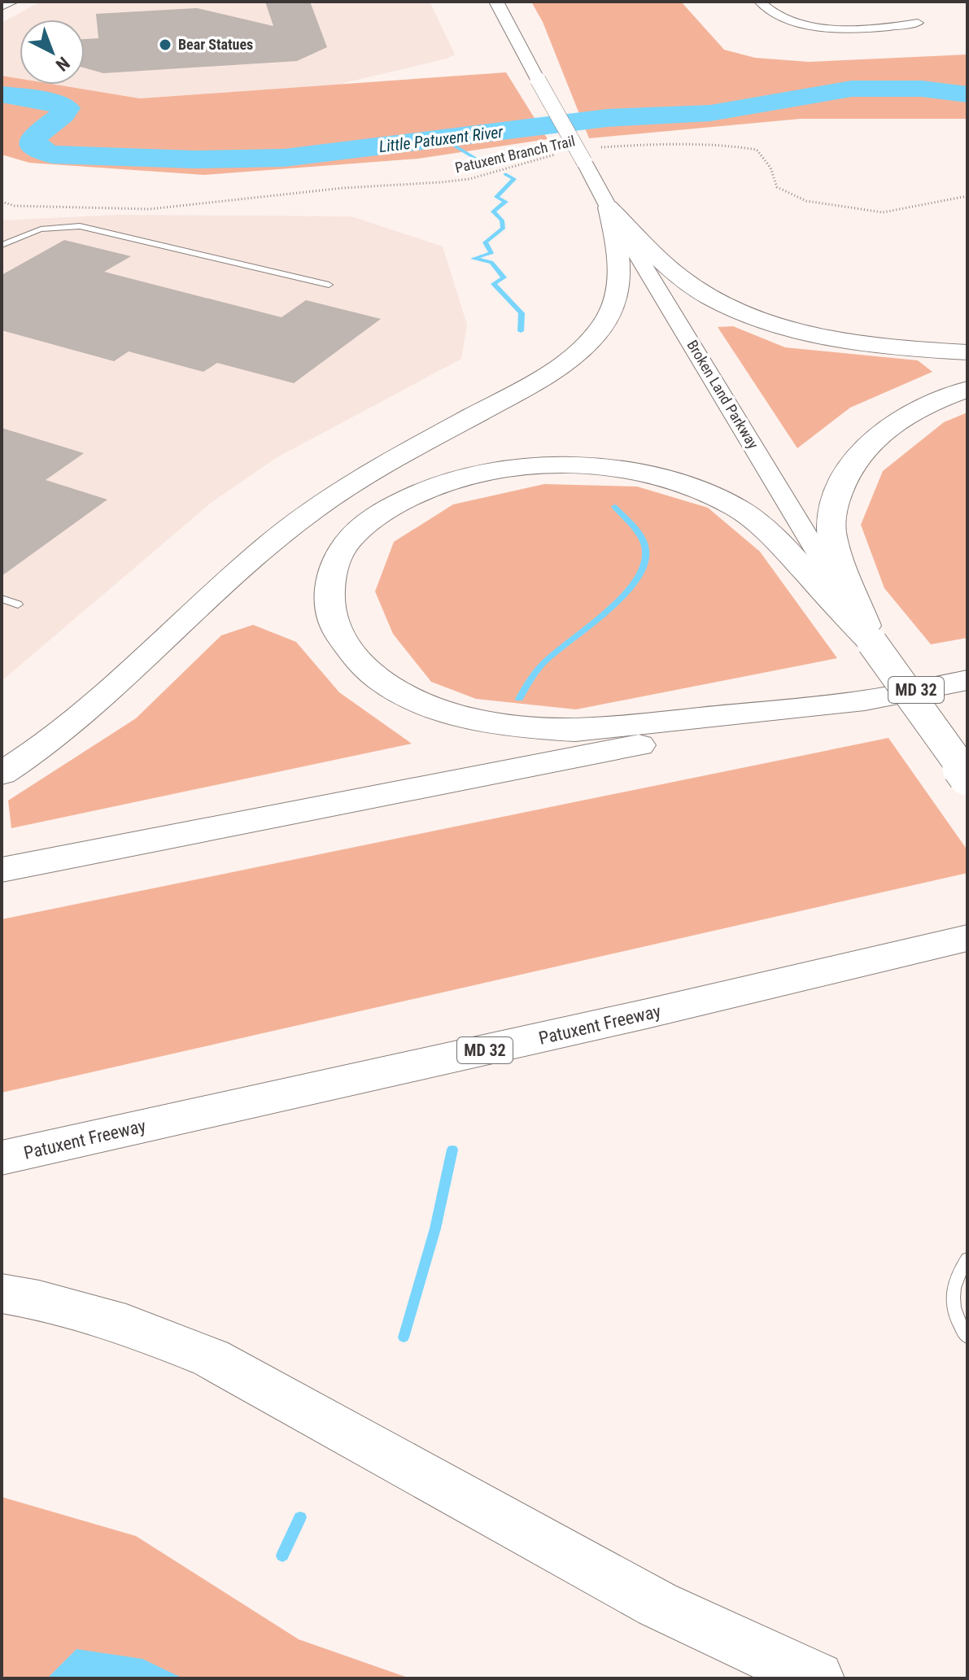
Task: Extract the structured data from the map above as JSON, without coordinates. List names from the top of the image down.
{
  "streets": {
    "main road": ["Broken Land Parkway", "MD 32", "Patuxent Freeway"],
    "path": ["Patuxent Branch Trail"]
  },
  "crossings": [
    ["Patuxent Branch Trail", "Broken Land Parkway"]
  ],
  "water": ["Little Patuxent River"],
  "places": ["Bear Statues"],
  "north": "bottom right"
}
